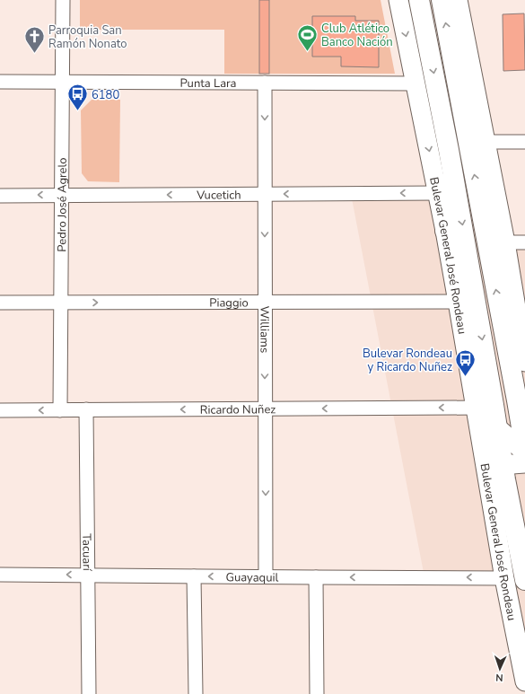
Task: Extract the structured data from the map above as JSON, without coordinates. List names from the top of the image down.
{
  "streets": {
    "main road": ["Bulevar General José Rondeau"],
    "street": [
      "Punta Lara",
      "Vucetich",
      "Pedro José Agrelo",
      "Piaggio",
      "Williams",
      "Ricardo Nuñez",
      "Tacuarí",
      "Guayaquil"
    ]
  },
  "crossings": [
    ["Punta Lara", "Pedro José Agrelo"],
    ["Punta Lara", "Bulevar General José Rondeau"],
    ["Punta Lara", "Williams"],
    ["Vucetich", "Pedro José Agrelo"],
    ["Vucetich", "Bulevar General José Rondeau"],
    ["Vucetich", "Williams"],
    ["Pedro José Agrelo", "Piaggio"],
    ["Pedro José Agrelo", "Ricardo Nuñez"],
    ["Bulevar General José Rondeau", "Piaggio"],
    ["Bulevar General José Rondeau", "Ricardo Nuñez"],
    ["Bulevar General José Rondeau", "Guayaquil"],
    ["Piaggio", "Williams"],
    ["Williams", "Ricardo Nuñez"],
    ["Williams", "Guayaquil"],
    ["Ricardo Nuñez", "Tacuarí"],
    ["Tacuarí", "Guayaquil"]
  ],
  "one_way": [
    "Vucetich",
    "Piaggio",
    "Williams",
    "Ricardo Nuñez",
    "Guayaquil"
  ],
  "places": {
    "sports": ["Club Atlético Banco Nación"],
    "church": ["Parroquia San Ramón Nonato"],
    "bus stop": ["6180", "Bulevar Rondeau y Ricardo Nuñez"]
  },
  "north": "bottom"
}
